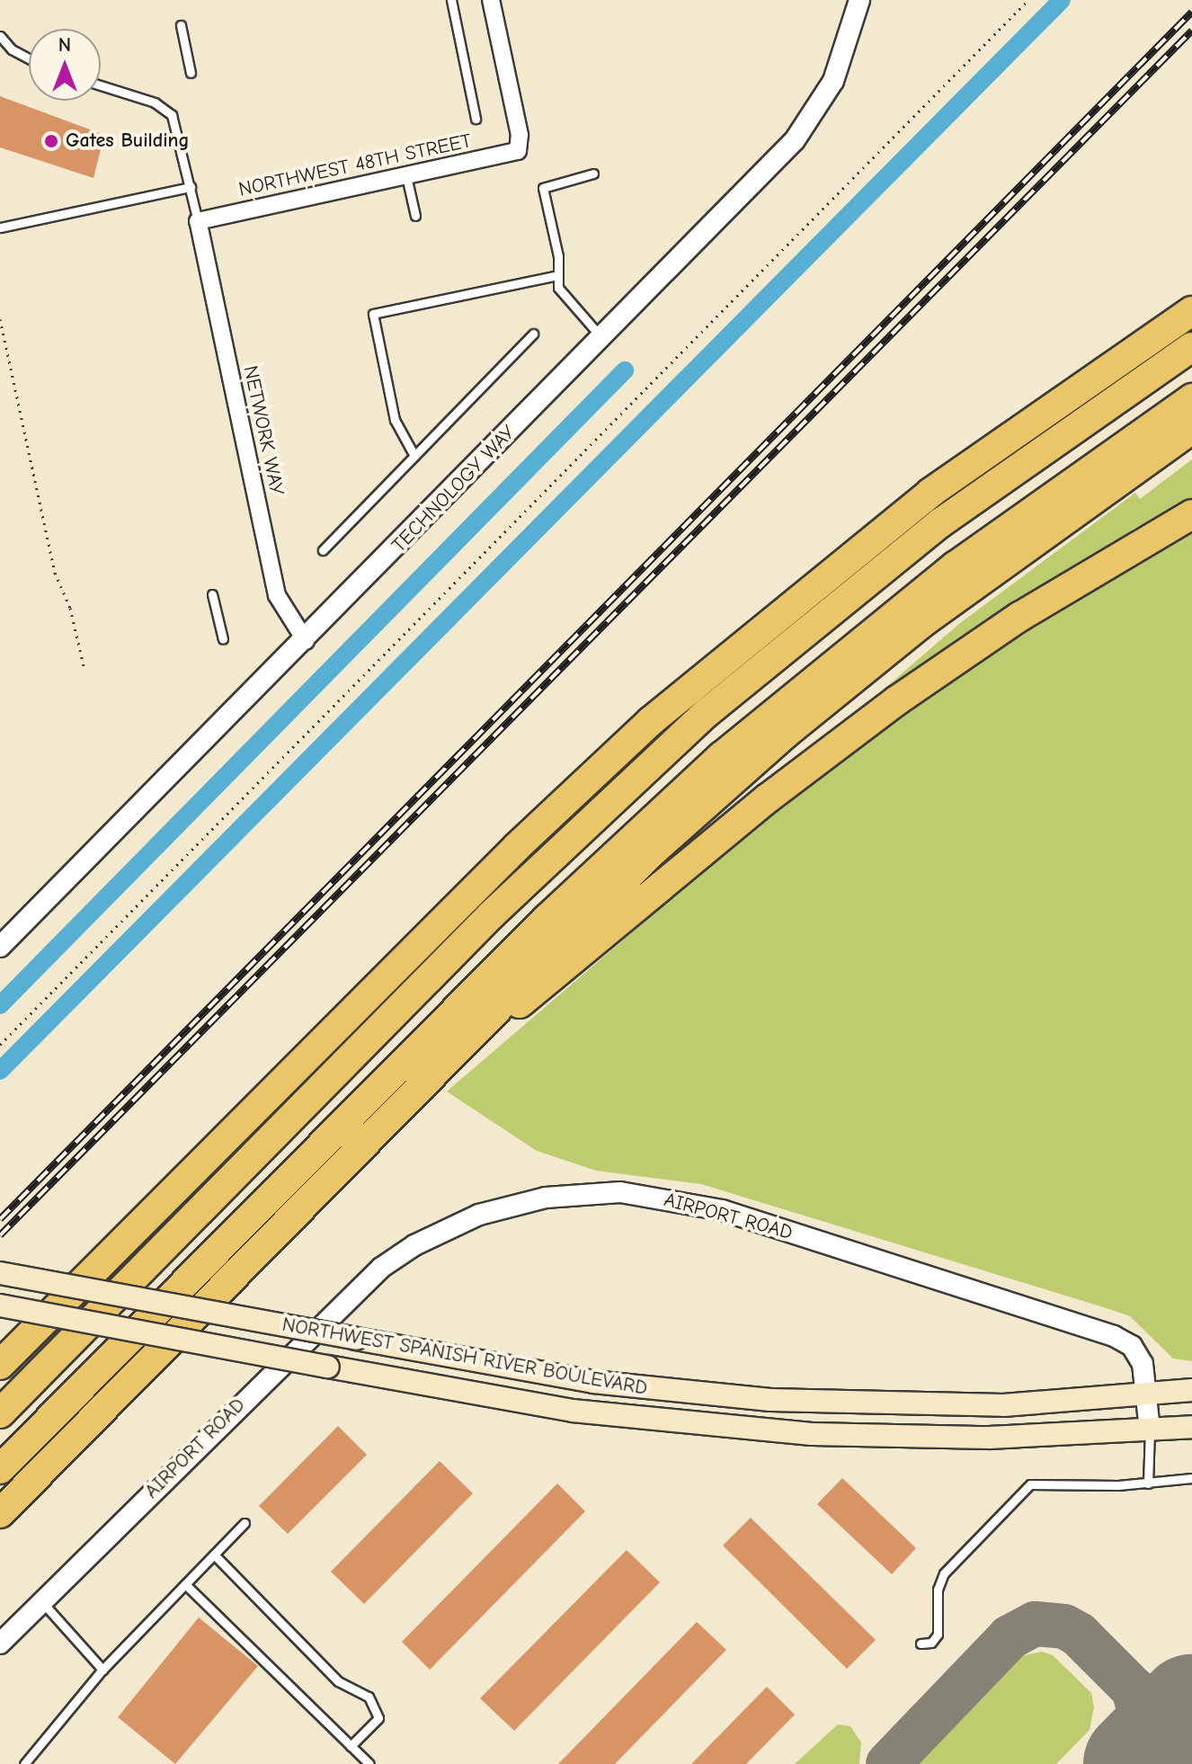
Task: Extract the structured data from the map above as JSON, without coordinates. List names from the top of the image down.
{
  "streets": {
    "main road": ["NORTHWEST SPANISH RIVER BOULEVARD"],
    "street": [
      "NORTHWEST 48TH STREET",
      "NETWORK WAY",
      "TECHNOLOGY WAY",
      "AIRPORT ROAD"
    ]
  },
  "crossings": [
    ["NORTHWEST 48TH STREET", "NETWORK WAY"],
    ["NETWORK WAY", "TECHNOLOGY WAY"],
    ["AIRPORT ROAD", "NORTHWEST SPANISH RIVER BOULEVARD"]
  ],
  "places": ["Gates Building"],
  "north": "top"
}
